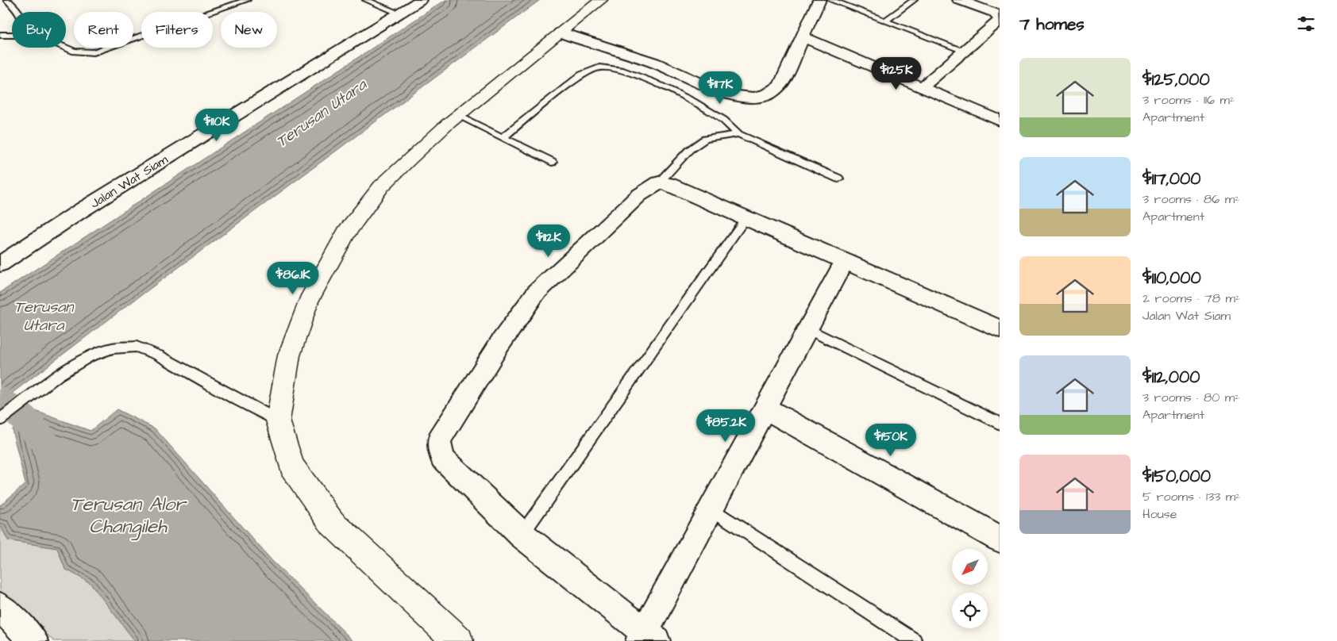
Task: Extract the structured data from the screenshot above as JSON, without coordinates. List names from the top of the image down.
{
  "streets": {
    "street": ["Jalan Wat Siam"]
  },
  "water": ["Terusan Utara", "Terusan Alor Changileh"],
  "north": "bottom left",
  "page": {
    "heading": "7 homes",
    "chip": [
      "Buy",
      "Rent",
      "Filters",
      "New"
    ],
    "list": [
      {
        "name": "$125,000",
        "note": "3 rooms · 116 m² · Apartment"
      },
      {
        "name": "$117,000",
        "note": "3 rooms · 86 m² · Apartment"
      },
      {
        "name": "$110,000",
        "note": "2 rooms · 78 m² · Jalan Wat Siam"
      },
      {
        "name": "$112,000",
        "note": "3 rooms · 80 m² · Apartment"
      },
      {
        "name": "$150,000",
        "note": "5 rooms · 133 m² · House"
      }
    ],
    "price": [
      "$125K",
      "$117K",
      "$110K",
      "$112K",
      "$86.1K",
      "$85.2K",
      "$150K"
    ]
  }
}
